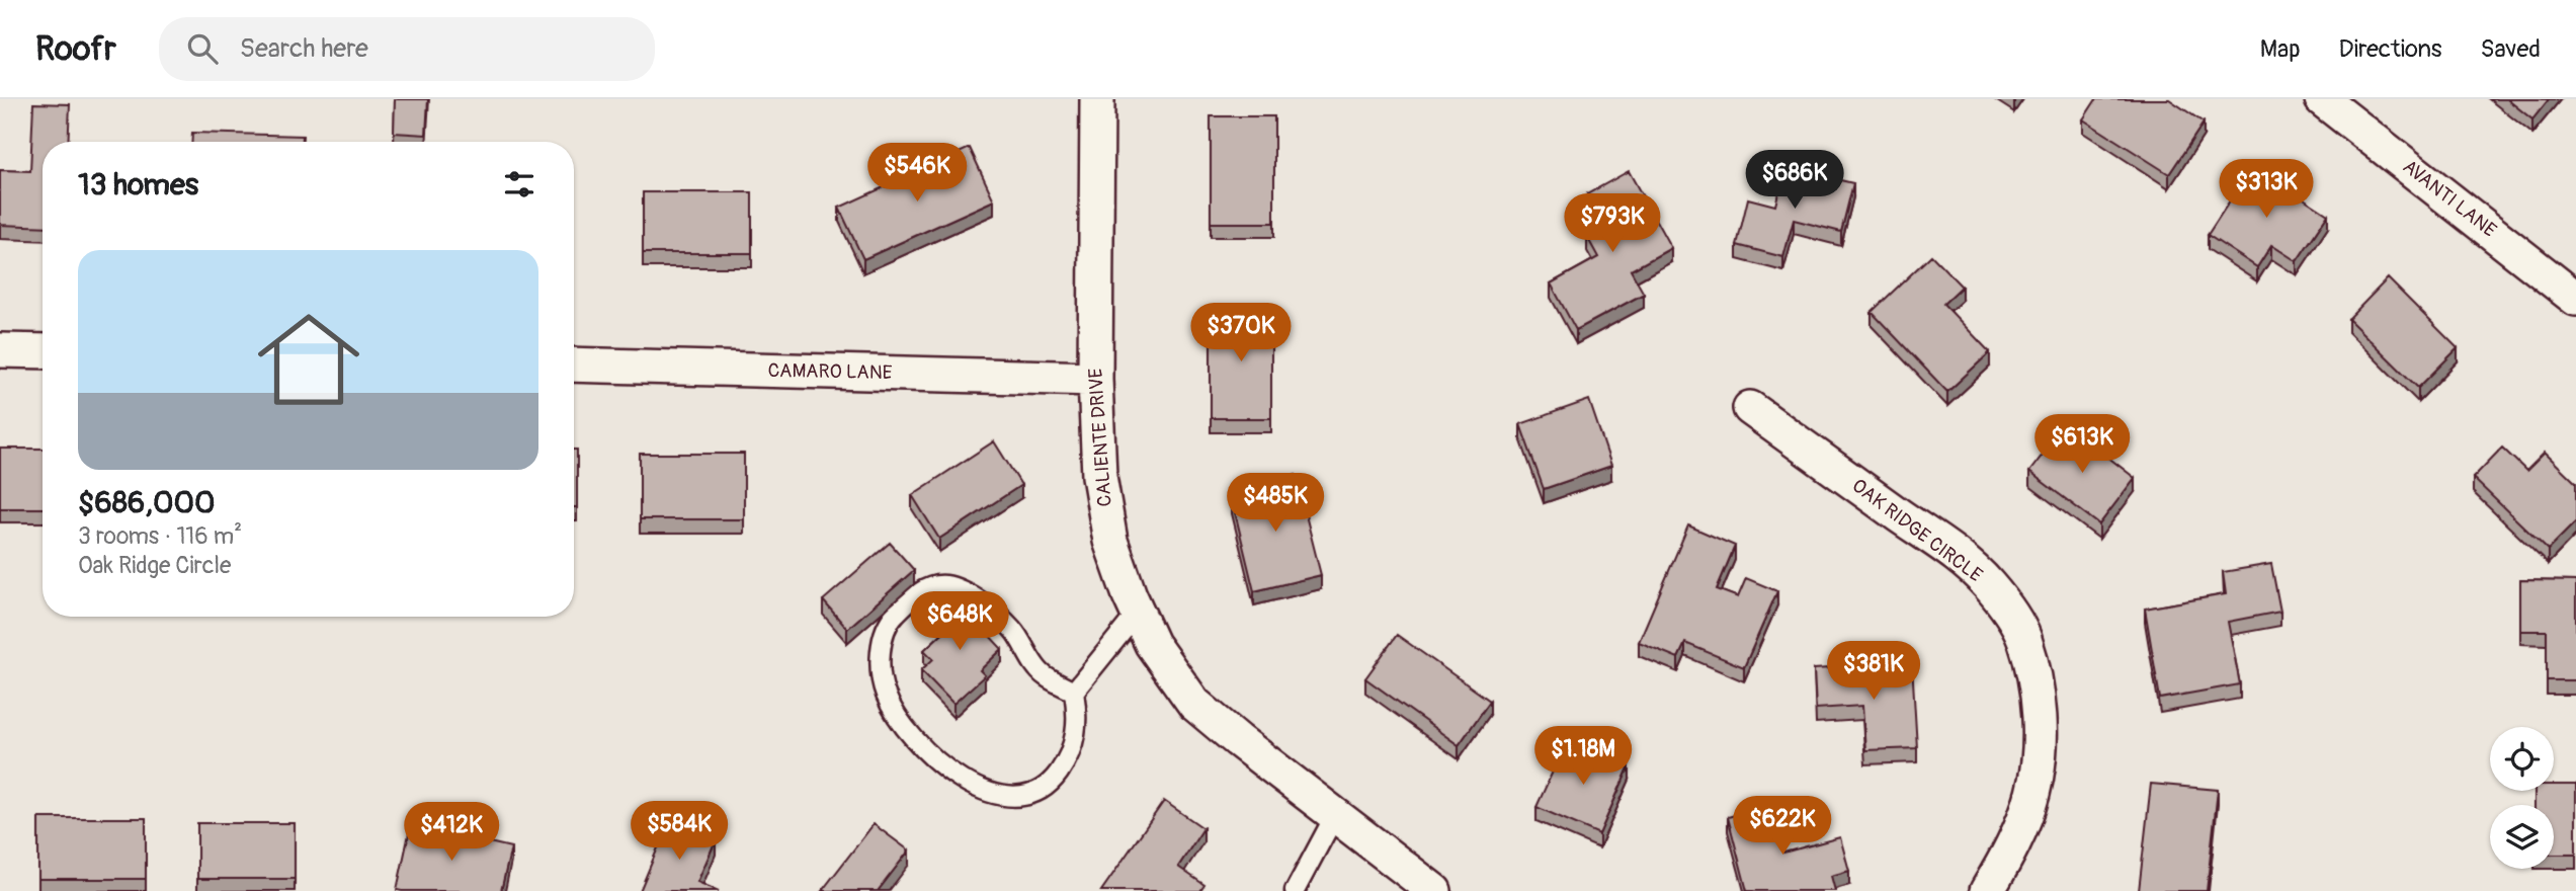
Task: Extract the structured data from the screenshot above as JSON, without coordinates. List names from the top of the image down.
{
  "streets": {
    "street": [
      "AVANTI LANE",
      "CAMARO LANE",
      "CALIENTE DRIVE",
      "OAK RIDGE CIRCLE"
    ]
  },
  "crossings": [
    ["CAMARO LANE", "CALIENTE DRIVE"]
  ],
  "page": {
    "header": "Roofr",
    "search": "Search here",
    "nav": ["Map", "Directions", "Saved"],
    "heading": "13 homes",
    "price": [
      "$546K",
      "$686K",
      "$313K",
      "$793K",
      "$370K",
      "$613K",
      "$485K",
      "$648K",
      "$381K",
      "$1.18M",
      "$622K",
      "$584K",
      "$412K"
    ],
    "list": [
      {
        "name": "$686,000",
        "note": "3 rooms · 116 m² · Oak Ridge Circle"
      }
    ]
  }
}
